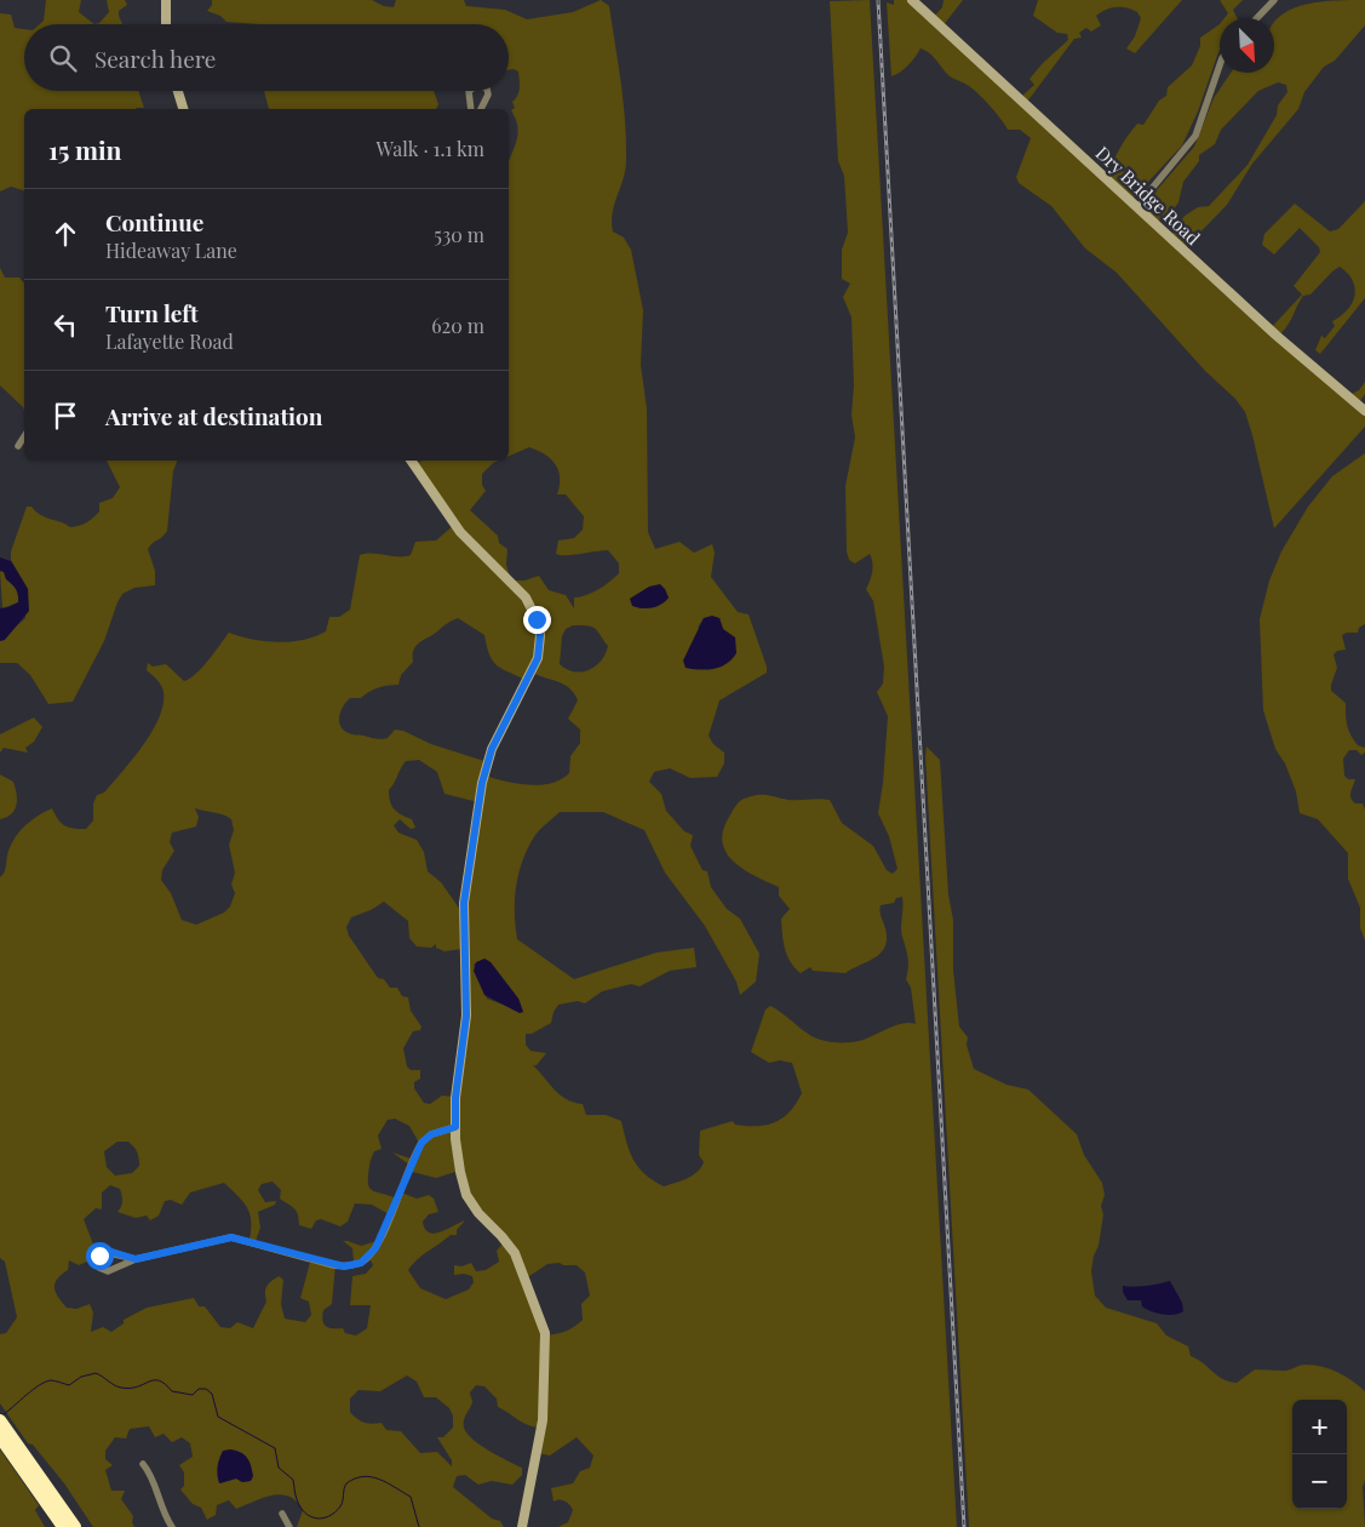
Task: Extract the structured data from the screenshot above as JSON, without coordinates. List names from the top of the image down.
{
  "streets": {
    "street": ["Dry Bridge Road"]
  },
  "north": "bottom right",
  "page": {
    "search": "Search here",
    "heading": ["15 min", "Walk · 1.1 km"],
    "list": [
      ["Continue", "Hideaway Lane", "530 m"],
      ["Turn left", "Lafayette Road", "620 m"],
      "Arrive at destination"
    ],
    "map_buttons": ["+", "−"]
  }
}
